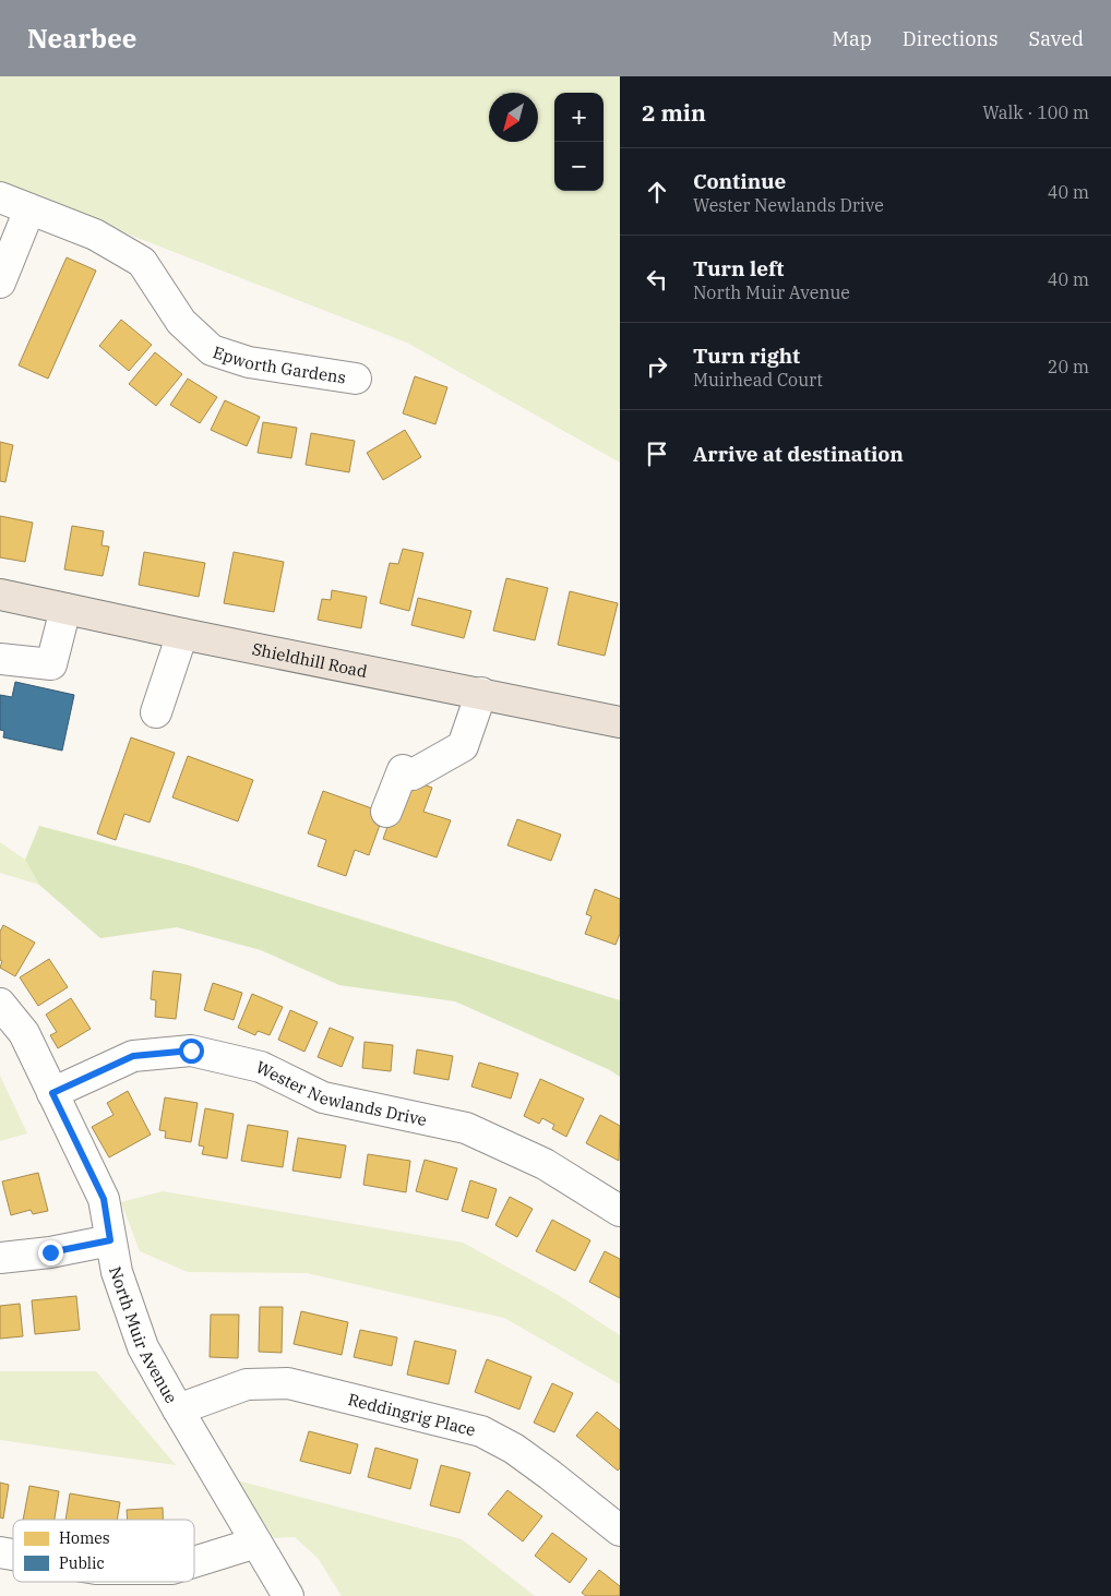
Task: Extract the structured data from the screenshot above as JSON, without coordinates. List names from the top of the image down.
{
  "streets": {
    "main road": ["Shieldhill Road"],
    "street": [
      "Epworth Gardens",
      "Wester Newlands Drive",
      "North Muir Avenue",
      "Reddingrig Place"
    ]
  },
  "crossings": [
    ["Wester Newlands Drive", "North Muir Avenue"],
    ["North Muir Avenue", "Reddingrig Place"]
  ],
  "legend": ["Homes", "Public"],
  "north": "bottom left",
  "page": {
    "header": "Nearbee",
    "nav": ["Map", "Directions", "Saved"],
    "heading": ["2 min", "Walk · 100 m"],
    "map_buttons": ["+", "−"],
    "list": [
      ["Continue", "Wester Newlands Drive", "40 m"],
      ["Turn left", "North Muir Avenue", "40 m"],
      ["Turn right", "Muirhead Court", "20 m"],
      "Arrive at destination"
    ]
  }
}
